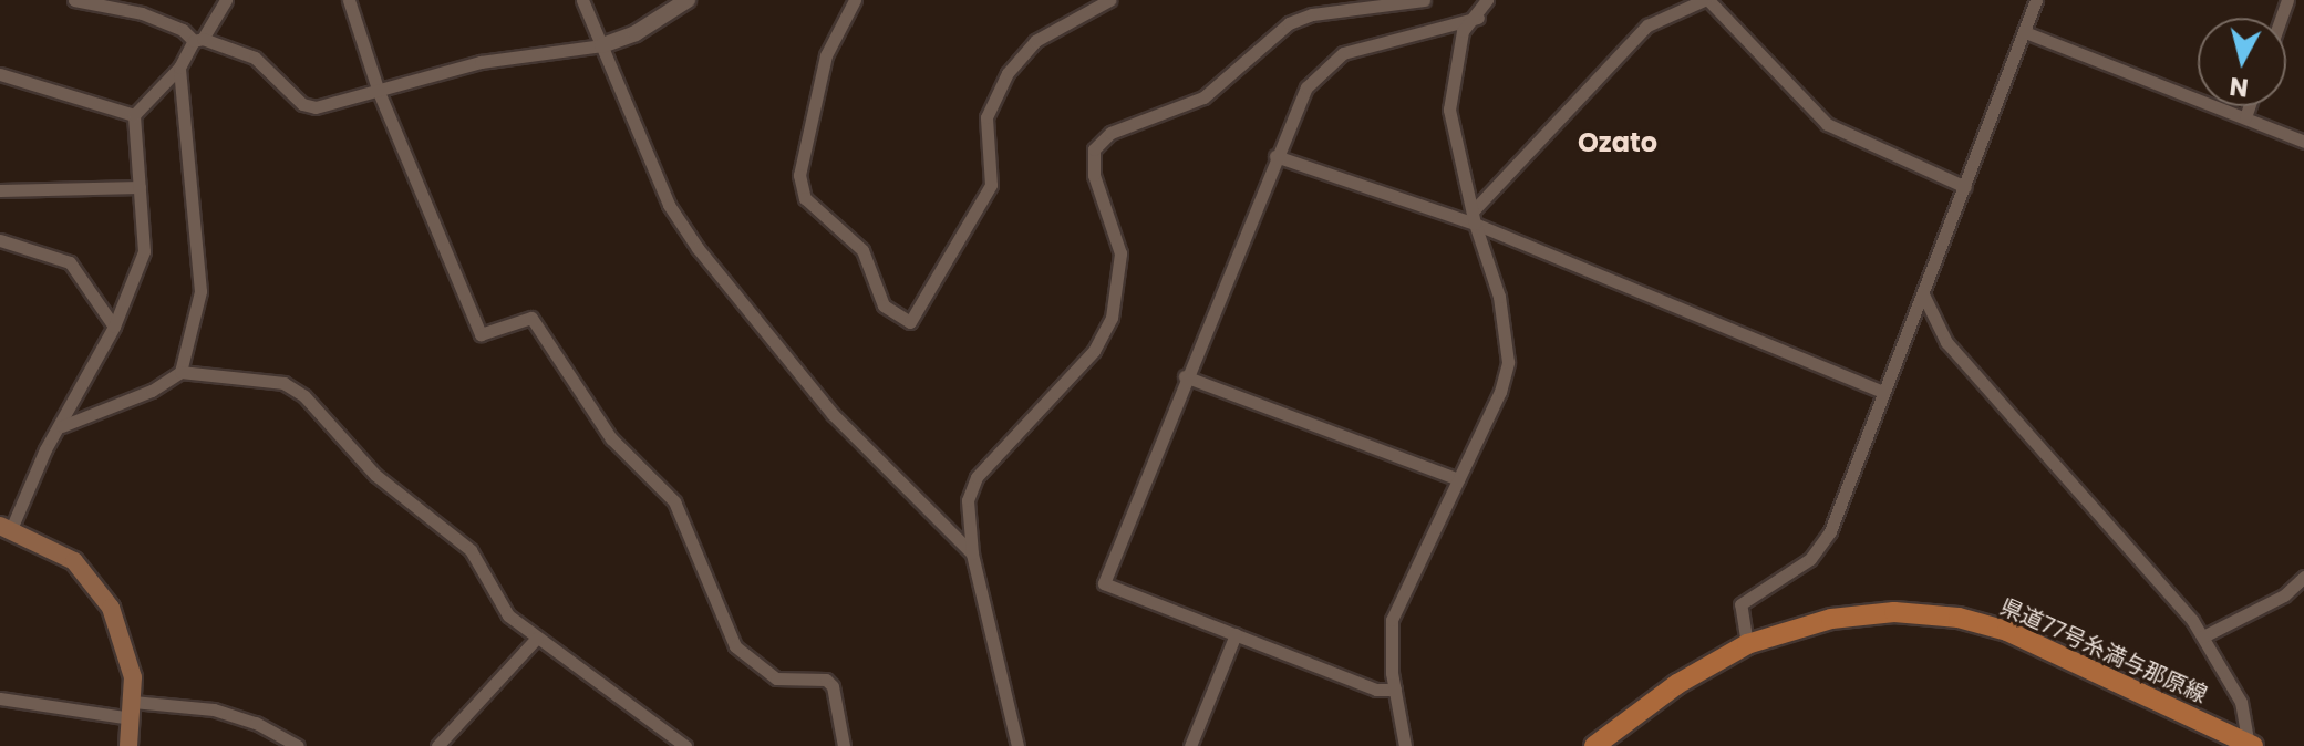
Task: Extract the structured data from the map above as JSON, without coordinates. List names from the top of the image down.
{
  "streets": {
    "main road": ["県道77号糸満与那原線"]
  },
  "districts": ["Ozato"],
  "north": "bottom"
}
